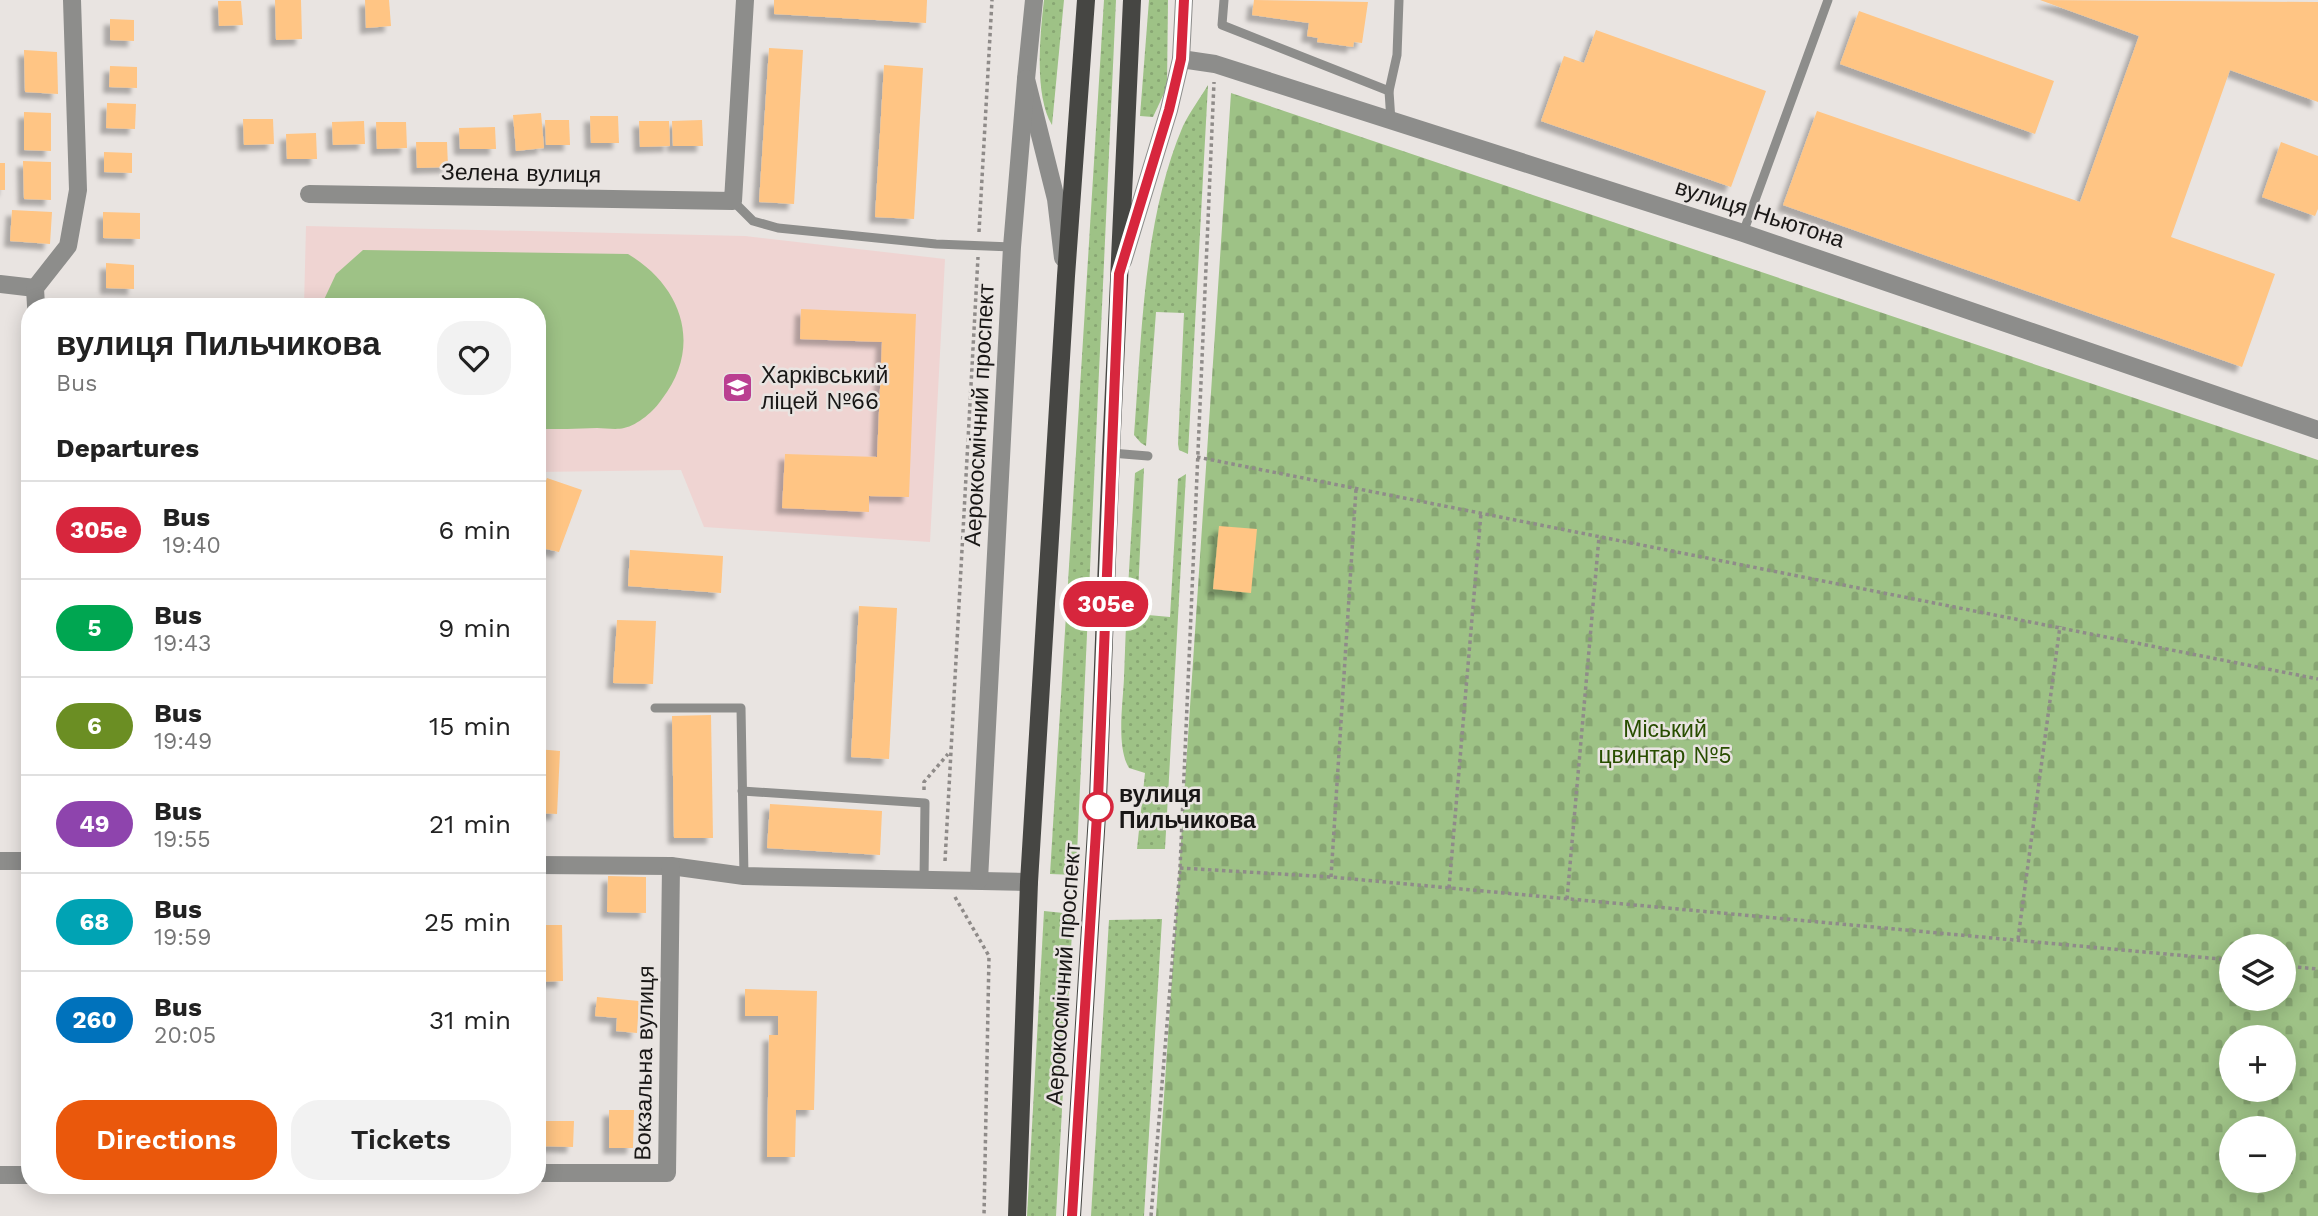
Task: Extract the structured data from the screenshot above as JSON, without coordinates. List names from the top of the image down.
{
  "streets": {
    "main road": ["Аерокосмічний проспект"],
    "street": ["Зелена вулиця", "вулиця Ньютона", "Вокзальна вулиця"]
  },
  "crossings": [
    ["вулиця Ньютона", "Аерокосмічний проспект"]
  ],
  "parks": ["Міський цвинтар №5"],
  "places": {
    "school or university": ["Харківський ліцей №66"],
    "other": ["вулиця Пильчикова"]
  },
  "lines": ["bus line 305e"],
  "page": {
    "on_map": "305e",
    "heading": [
      ["вулиця Пильчикова", "Bus"],
      "Departures"
    ],
    "list": [
      {
        "mark": "305e",
        "name": "Bus",
        "note": "19:40",
        "value": "6 min"
      },
      {
        "mark": "5",
        "name": "Bus",
        "note": "19:43",
        "value": "9 min"
      },
      {
        "mark": "6",
        "name": "Bus",
        "note": "19:49",
        "value": "15 min"
      },
      {
        "mark": "49",
        "name": "Bus",
        "note": "19:55",
        "value": "21 min"
      },
      {
        "mark": "68",
        "name": "Bus",
        "note": "19:59",
        "value": "25 min"
      },
      {
        "mark": "260",
        "name": "Bus",
        "note": "20:05",
        "value": "31 min"
      }
    ],
    "map_buttons": ["+", "−"],
    "buttons": ["Directions", "Tickets"]
  }
}
